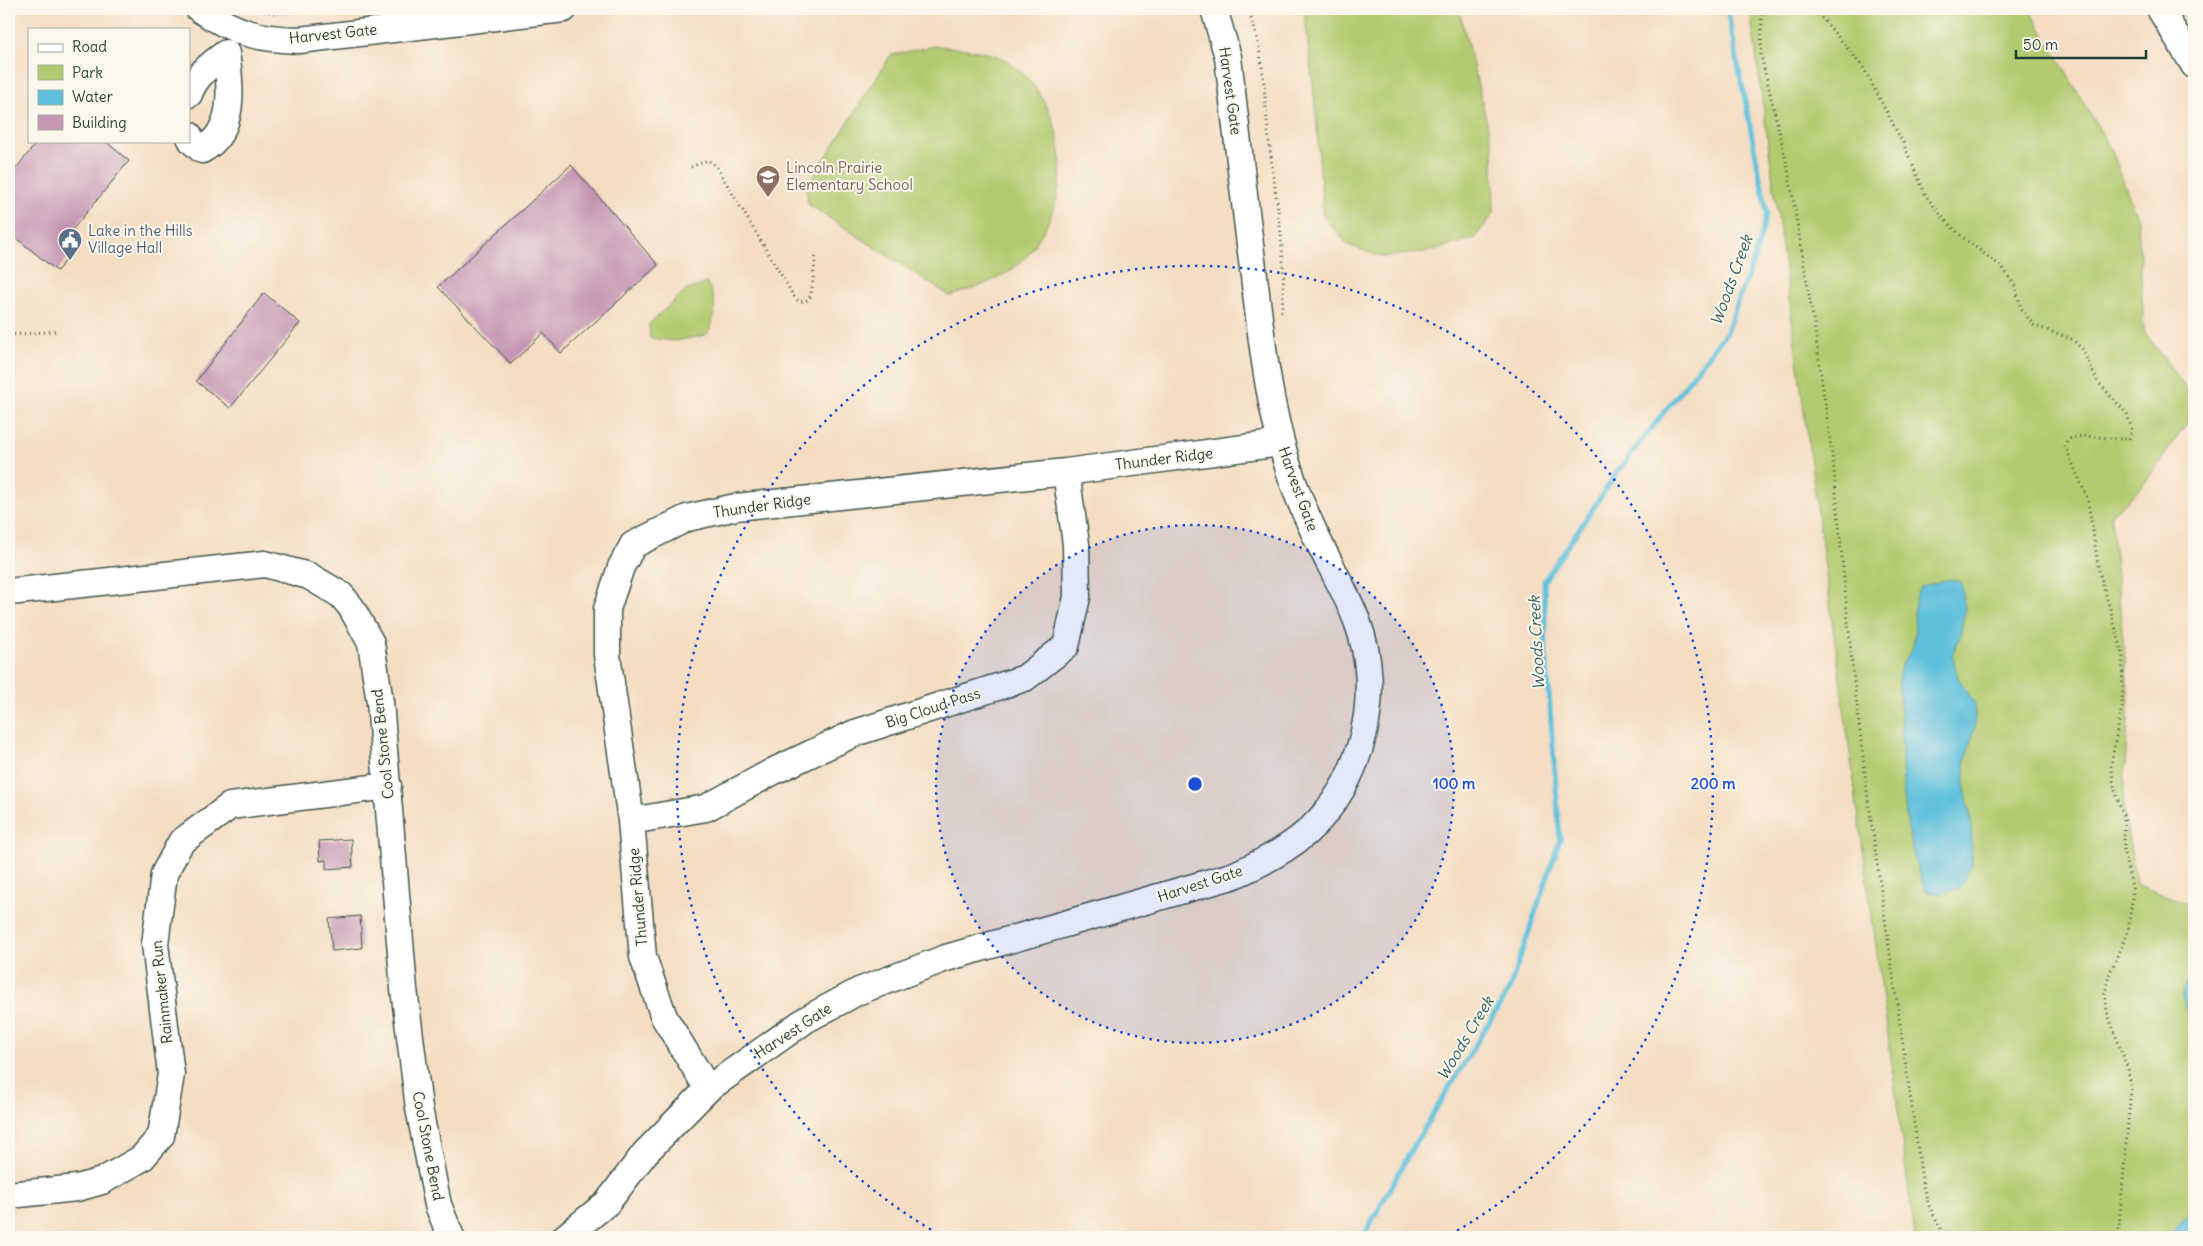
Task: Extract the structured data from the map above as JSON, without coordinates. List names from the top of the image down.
{
  "streets": {
    "street": [
      "Harvest Gate",
      "Thunder Ridge",
      "Big Cloud Pass",
      "Cool Stone Bend",
      "Rainmaker Run"
    ]
  },
  "crossings": [
    ["Harvest Gate", "Thunder Ridge"],
    ["Thunder Ridge", "Big Cloud Pass"],
    ["Cool Stone Bend", "Rainmaker Run"]
  ],
  "water": ["Woods Creek"],
  "places": {
    "school or university": ["Lincoln Prairie Elementary School"],
    "public building": ["Lake in the Hills Village Hall"]
  },
  "legend": [
    "Road",
    "Park",
    "Water",
    "Building"
  ],
  "scale_bar": "50 m",
  "rings": ["100 m", "200 m"]
}
